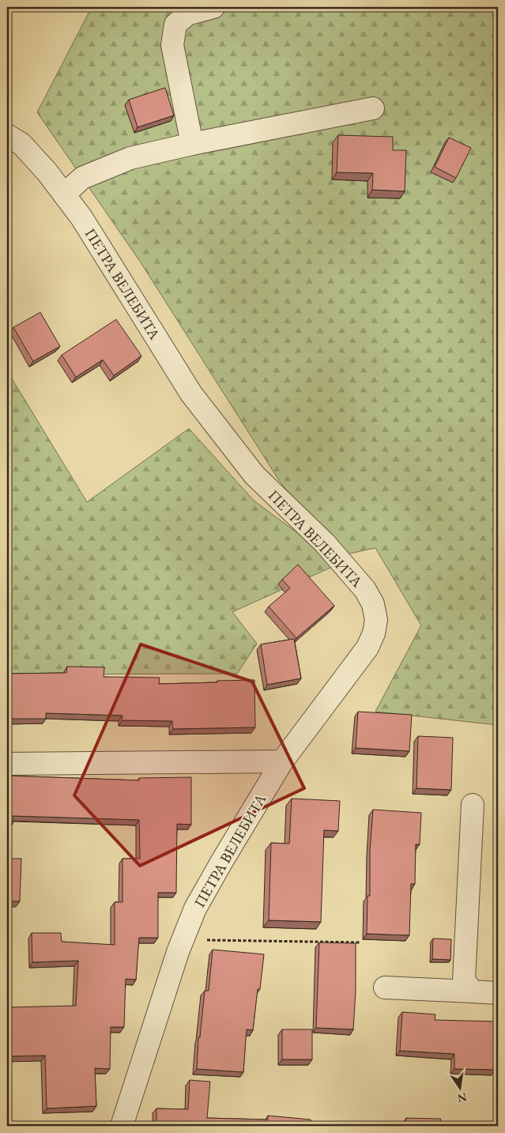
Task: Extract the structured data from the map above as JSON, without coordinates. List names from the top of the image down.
{
  "streets": {
    "street": ["ПЕТРА ВЕЛЕБИТА"]
  },
  "north": "bottom"
}
